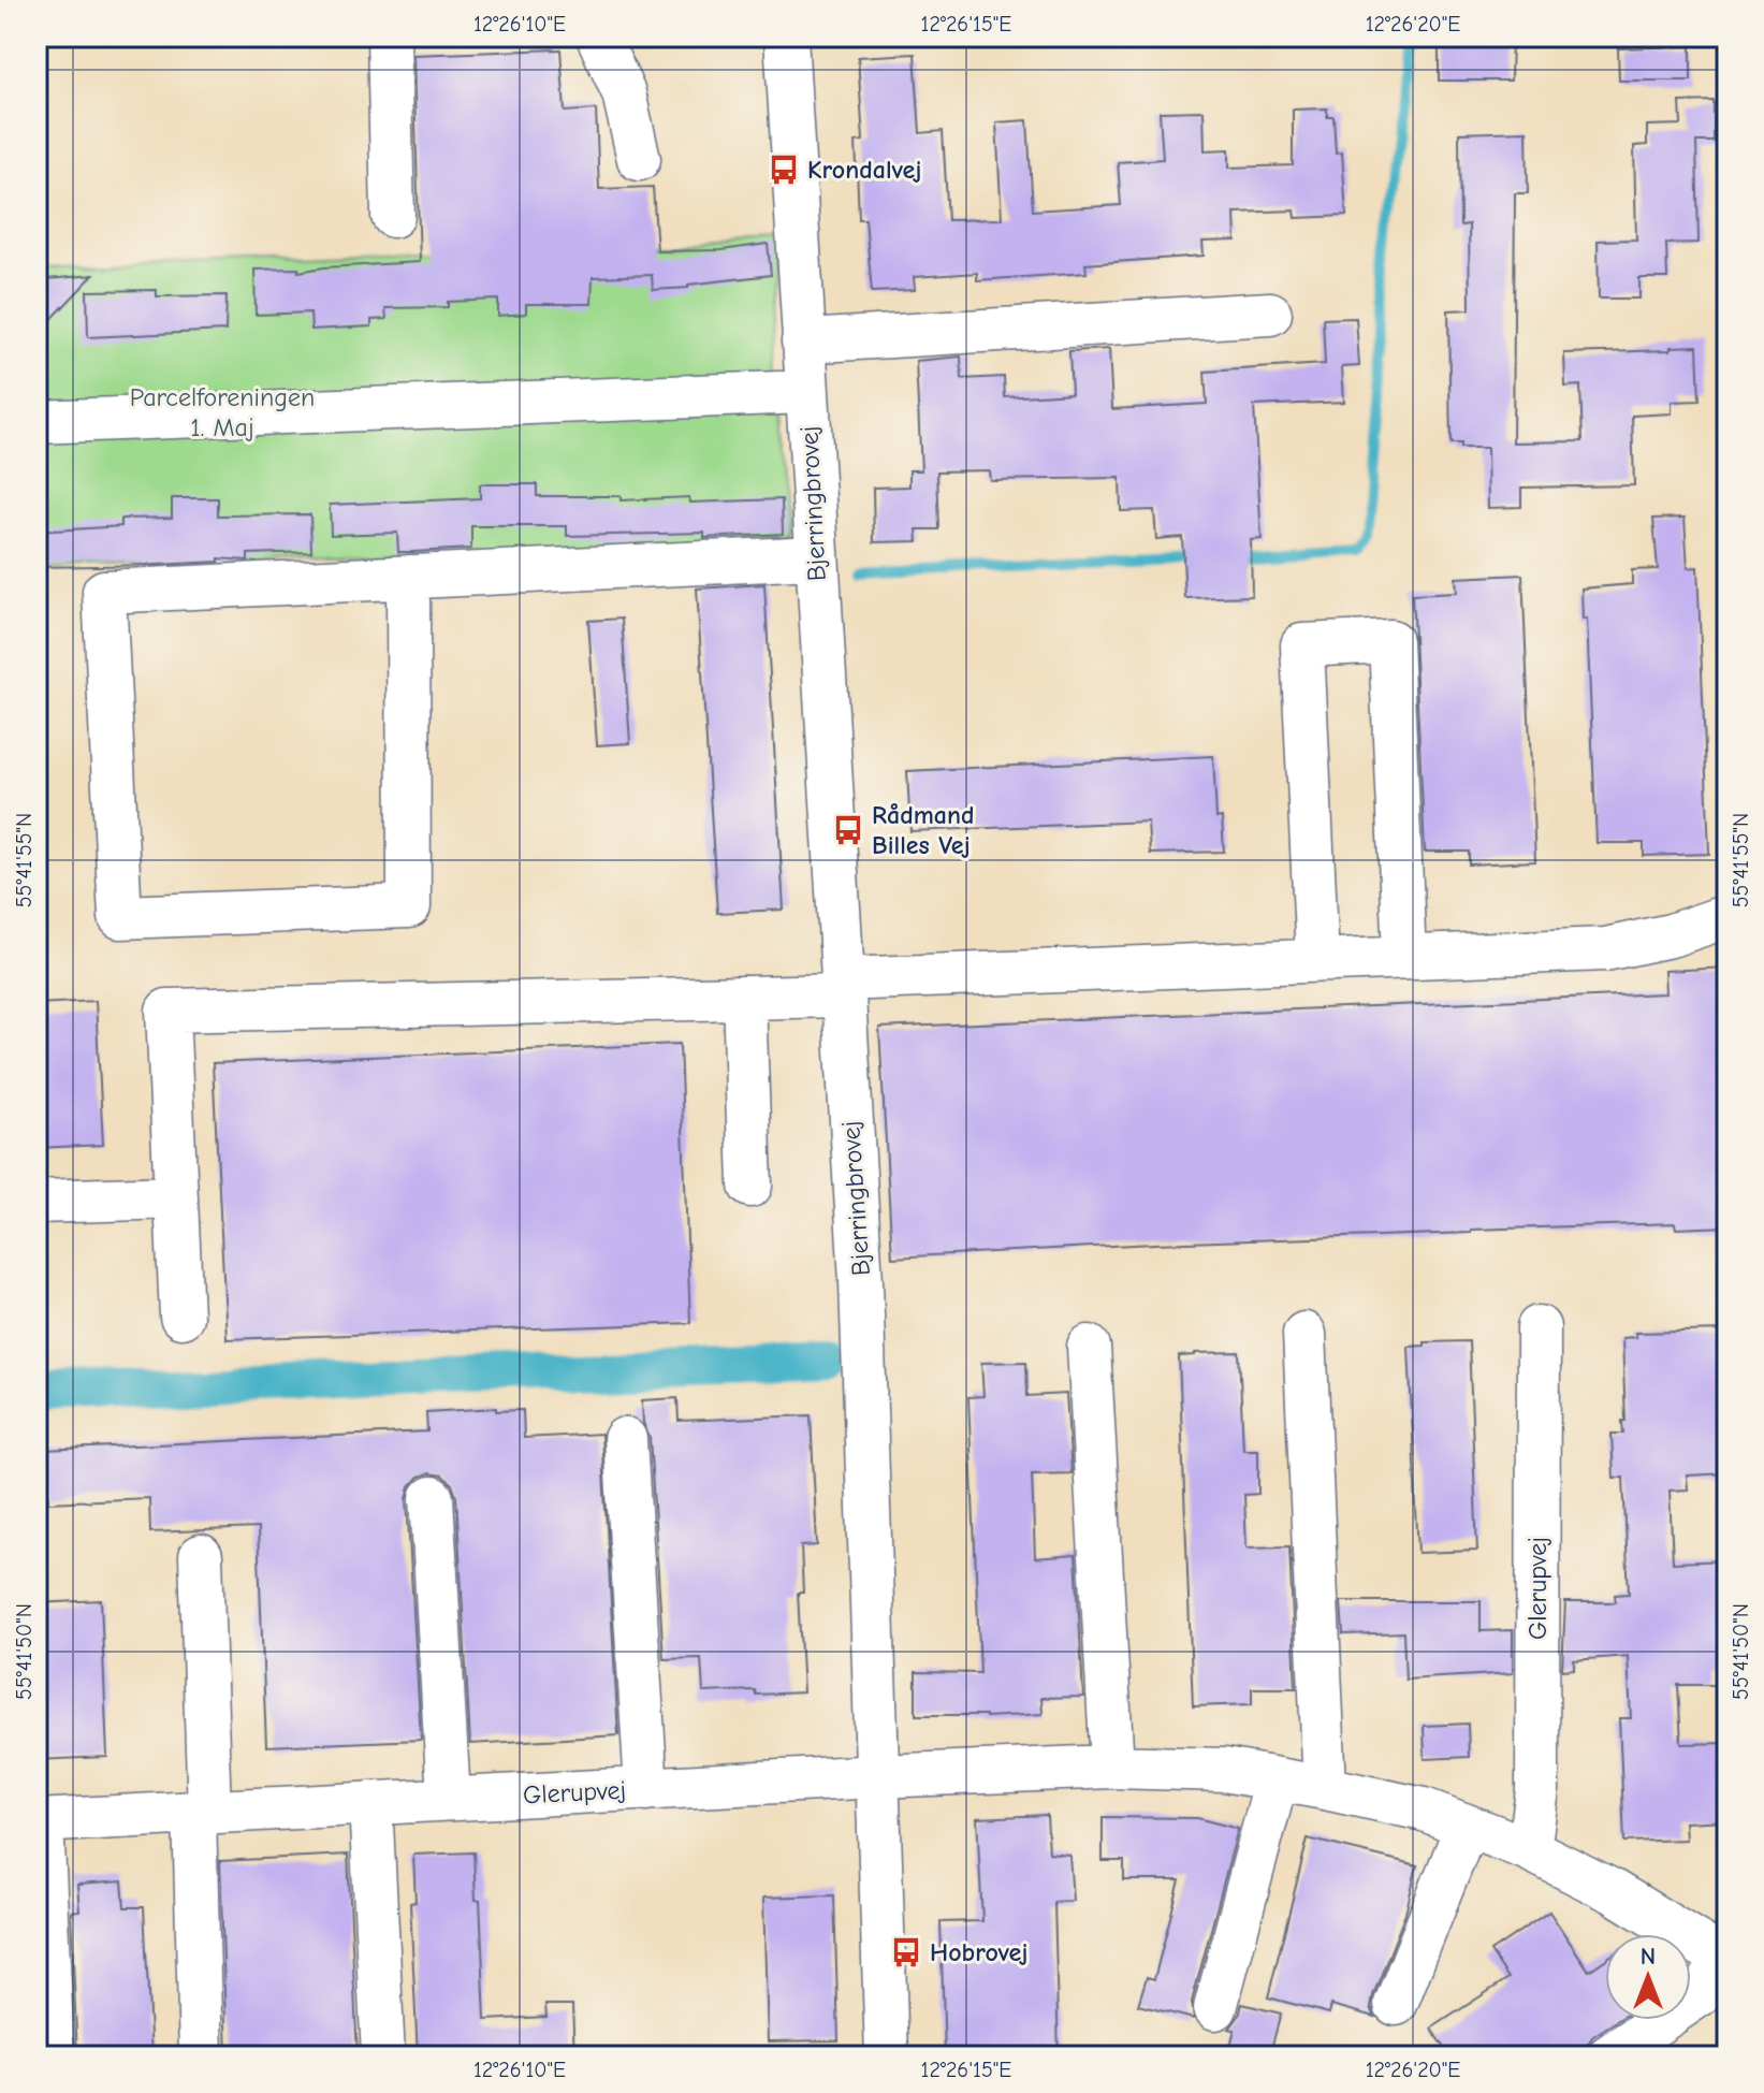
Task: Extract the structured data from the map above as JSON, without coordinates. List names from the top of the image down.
{
  "streets": {
    "street": ["Bjerringbrovej", "Glerupvej"]
  },
  "crossings": [
    ["Bjerringbrovej", "Glerupvej"]
  ],
  "parks": ["Parcelforeningen 1. Maj"],
  "places": {
    "bus stop": ["Krondalvej", "Rådmand Billes Vej", "Hobrovej"]
  },
  "north": "top",
  "coordinates": [
    "12°26'10\"E",
    "12°26'15\"E",
    "12°26'20\"E",
    "55°41'55\"N",
    "55°41'50\"N"
  ]
}
